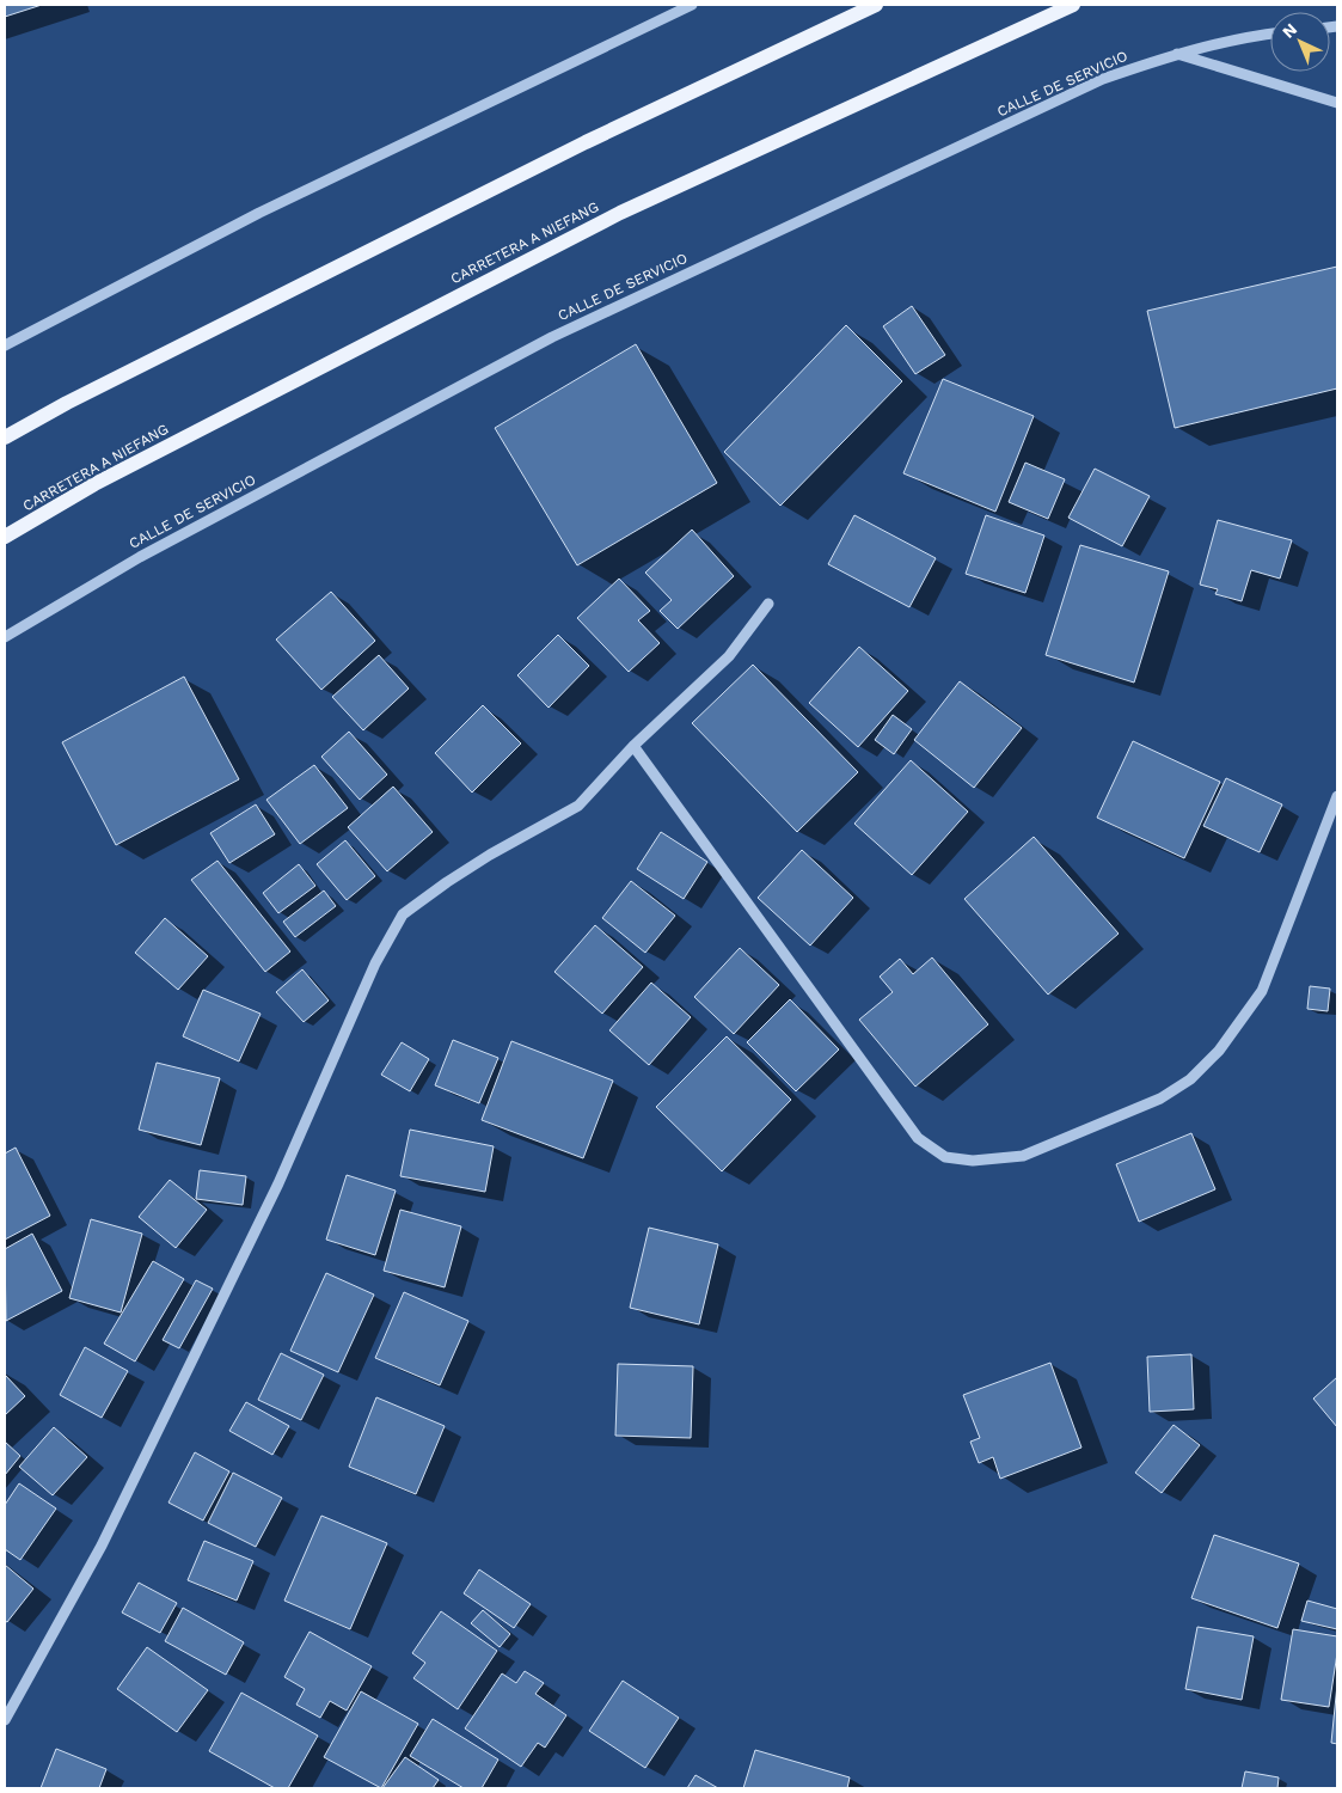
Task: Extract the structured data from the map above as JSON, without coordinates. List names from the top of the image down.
{
  "streets": {
    "main road": ["CARRETERA A NIEFANG"],
    "street": ["CALLE DE SERVICIO"]
  },
  "north": "top left"
}
